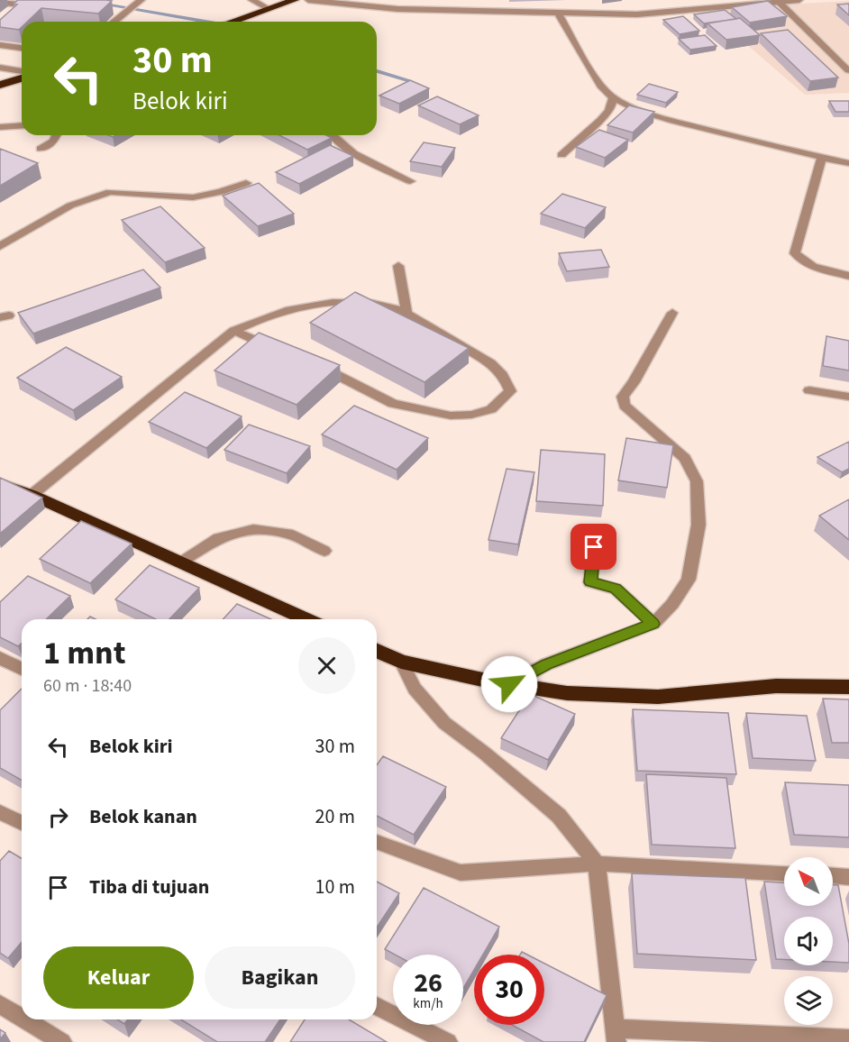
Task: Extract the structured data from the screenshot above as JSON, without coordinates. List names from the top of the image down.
{
  "north": "top left",
  "page": {
    "turn": ["30 m", "Belok kiri"],
    "heading": ["1 mnt", "60 m · 18:40"],
    "list": [
      {
        "name": "Belok kiri",
        "value": "30 m"
      },
      {
        "name": "Belok kanan",
        "value": "20 m"
      },
      {
        "name": "Tiba di tujuan",
        "value": "10 m"
      }
    ],
    "buttons": ["Keluar", "Bagikan"],
    "speed": "26 km/h",
    "limit": "30"
  }
}
